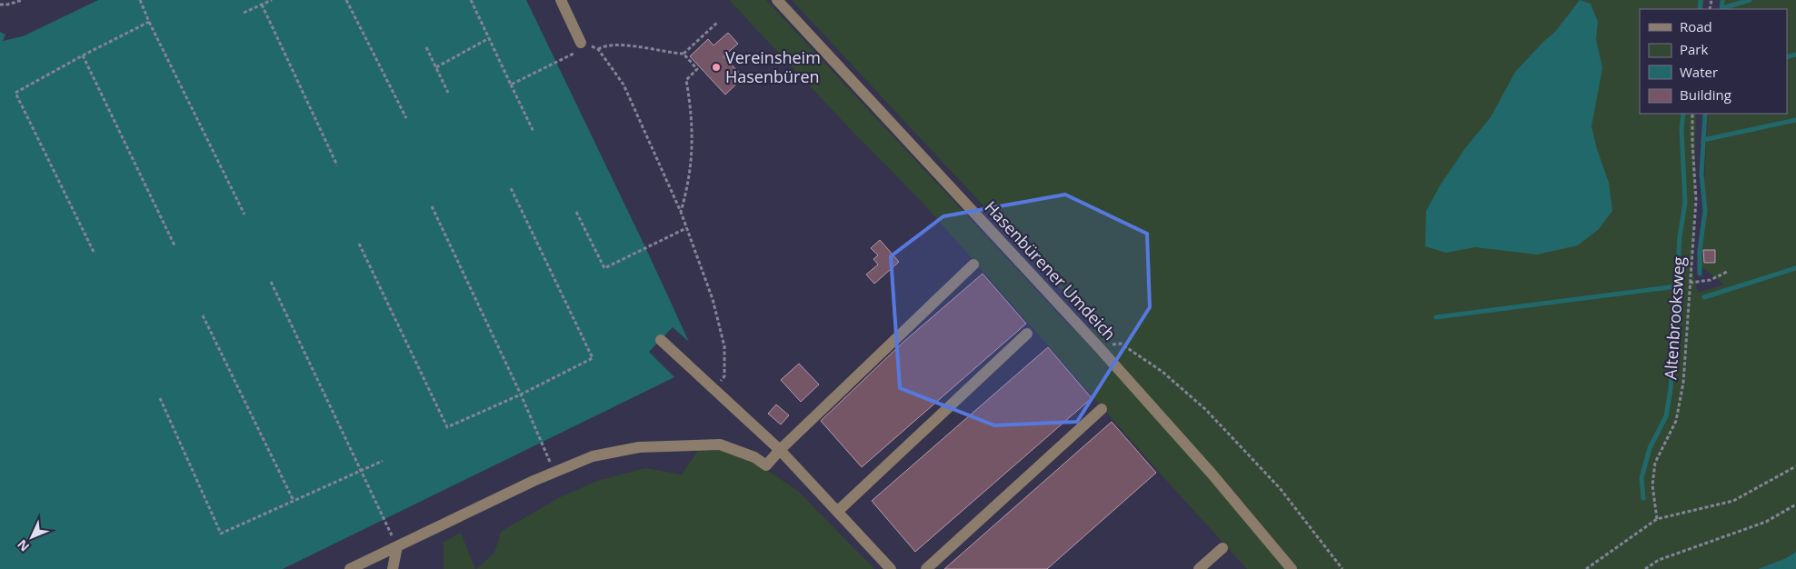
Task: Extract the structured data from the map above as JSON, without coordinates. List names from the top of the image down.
{
  "streets": {
    "street": ["Hasenbürener Umdeich"],
    "path": ["Altenbrooksweg"]
  },
  "places": ["Vereinsheim Hasenbüren"],
  "legend": [
    "Road",
    "Park",
    "Water",
    "Building"
  ],
  "north": "bottom left"
}
